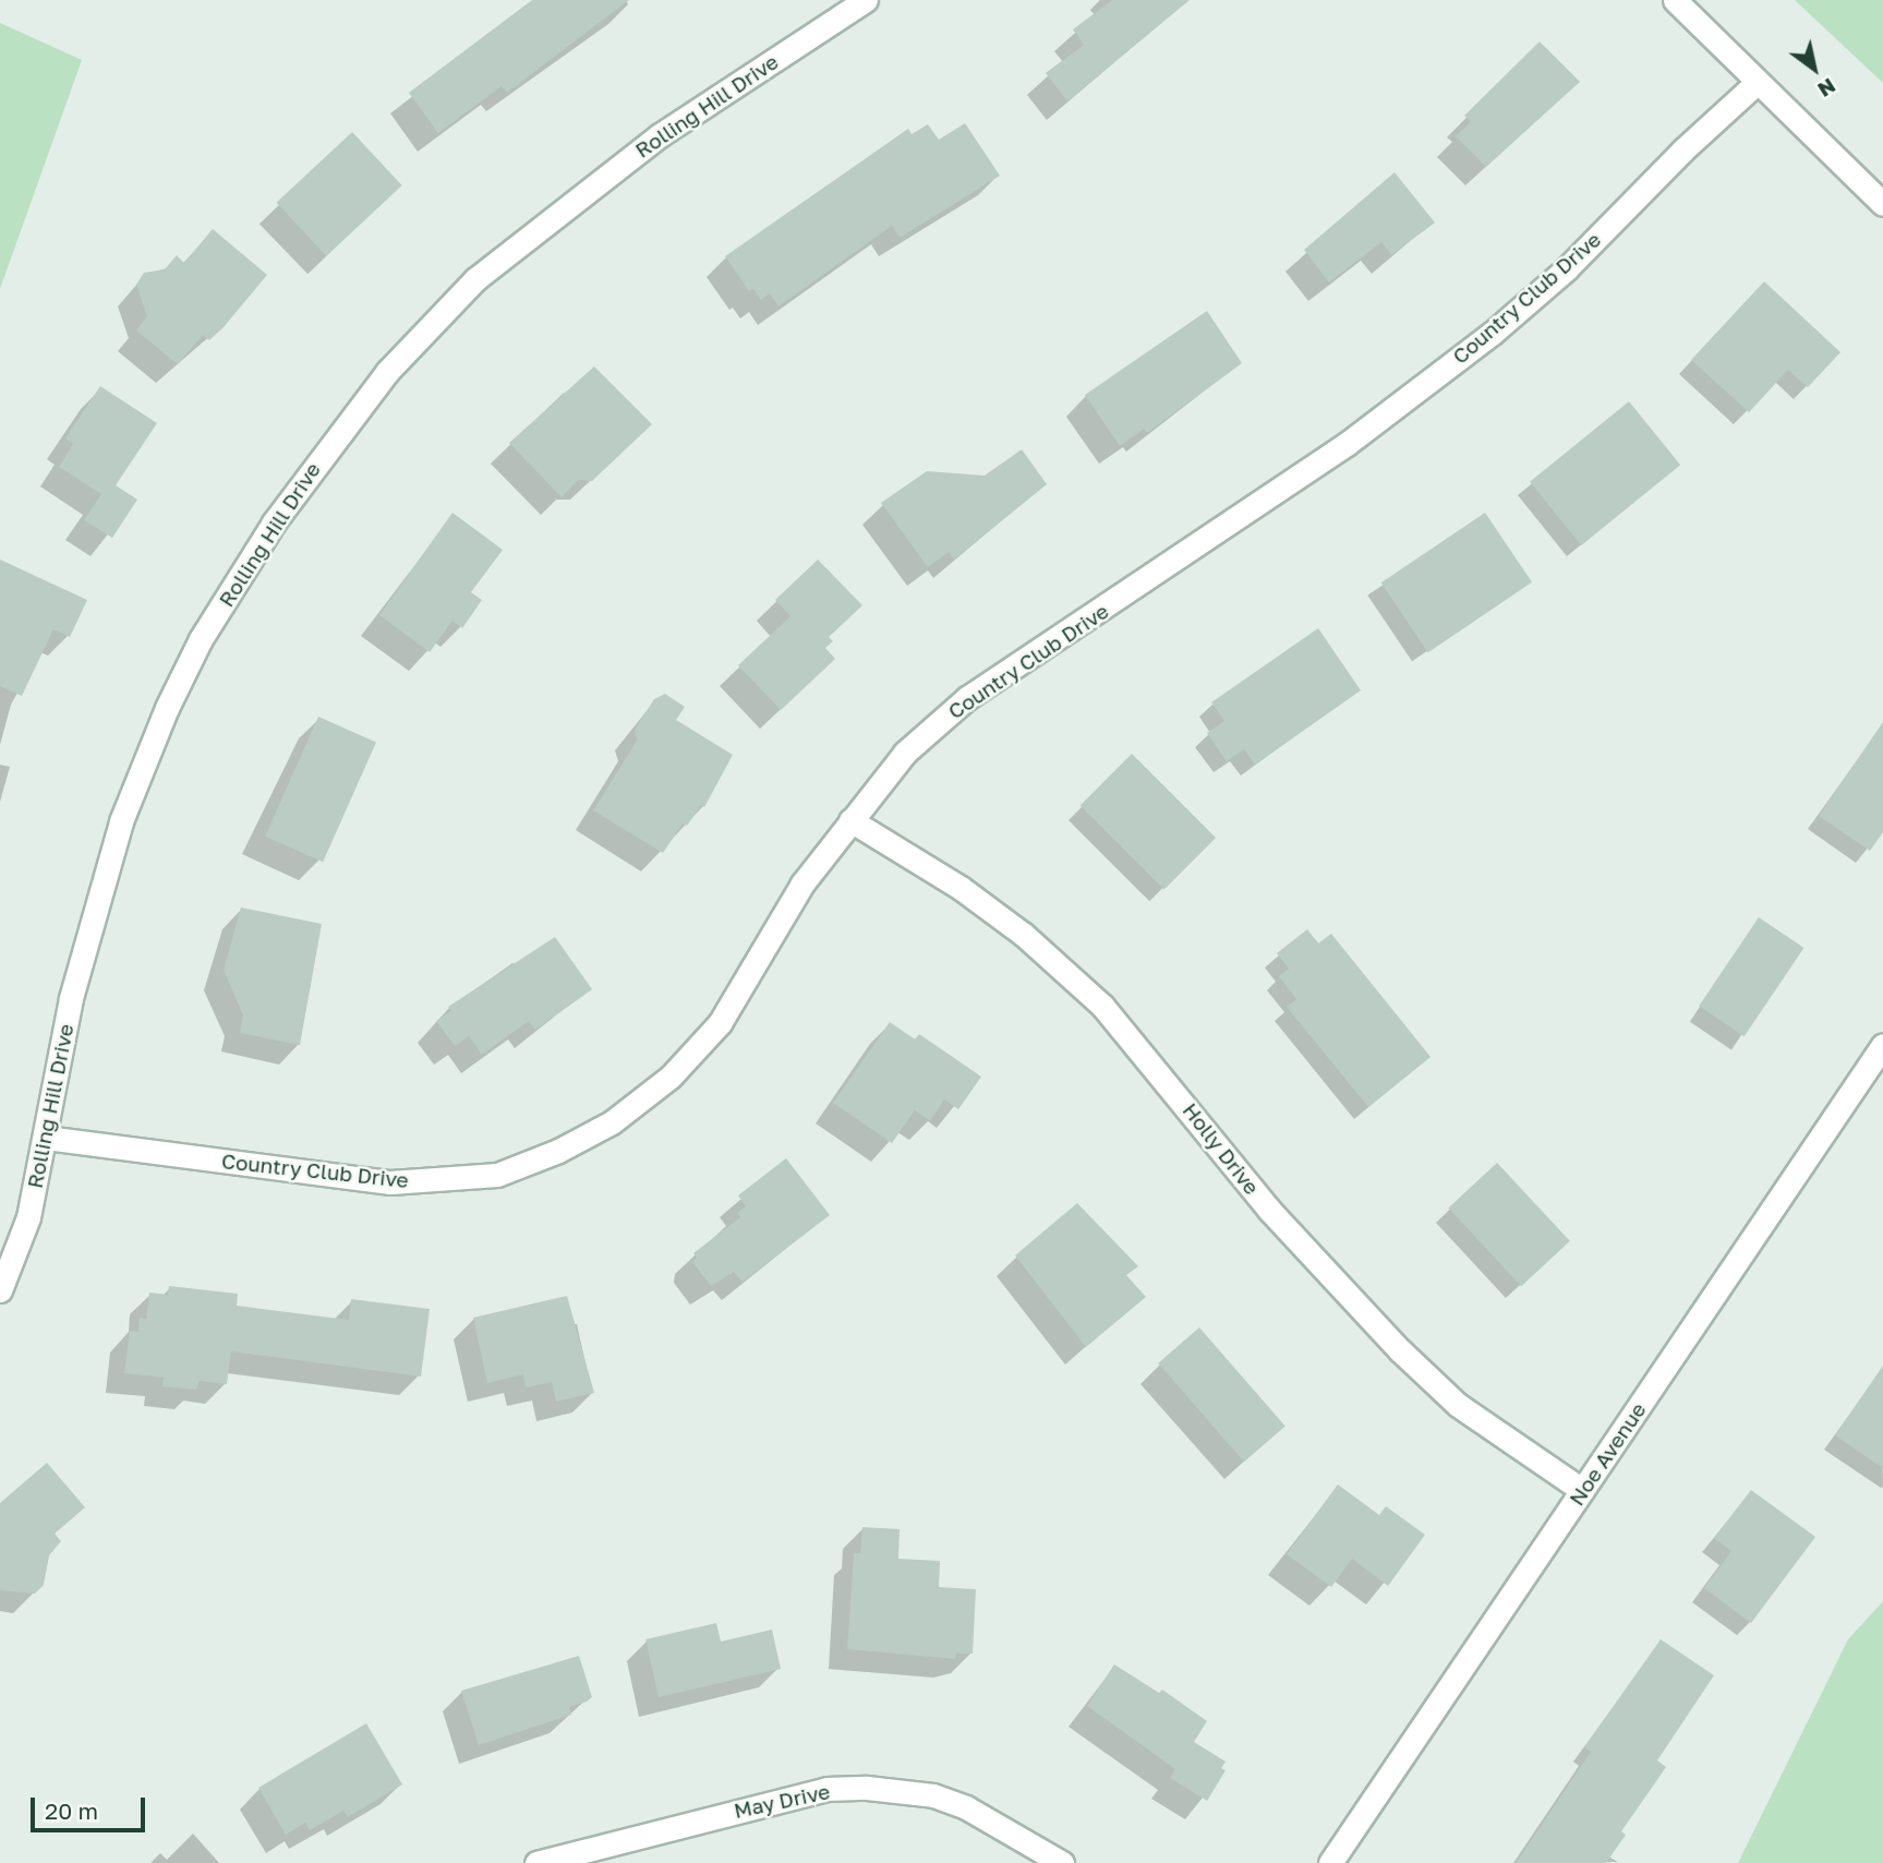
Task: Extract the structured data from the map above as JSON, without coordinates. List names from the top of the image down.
{
  "streets": {
    "street": [
      "Rolling Hill Drive",
      "Country Club Drive",
      "Holly Drive",
      "Noe Avenue",
      "May Drive"
    ]
  },
  "crossings": [
    ["Rolling Hill Drive", "Country Club Drive"],
    ["Country Club Drive", "Holly Drive"],
    ["Holly Drive", "Noe Avenue"]
  ],
  "scale_bar": "20 m",
  "north": "bottom right"
}
